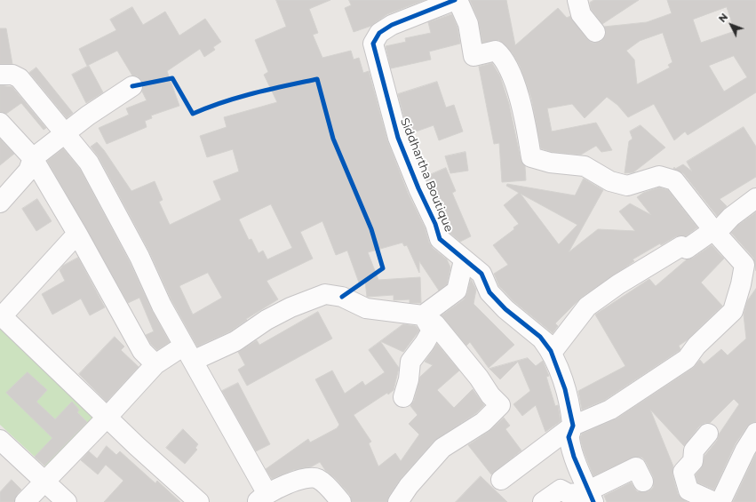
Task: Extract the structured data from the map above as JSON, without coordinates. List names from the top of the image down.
{
  "streets": {
    "street": ["Siddhartha Boutique"]
  },
  "north": "top left"
}
